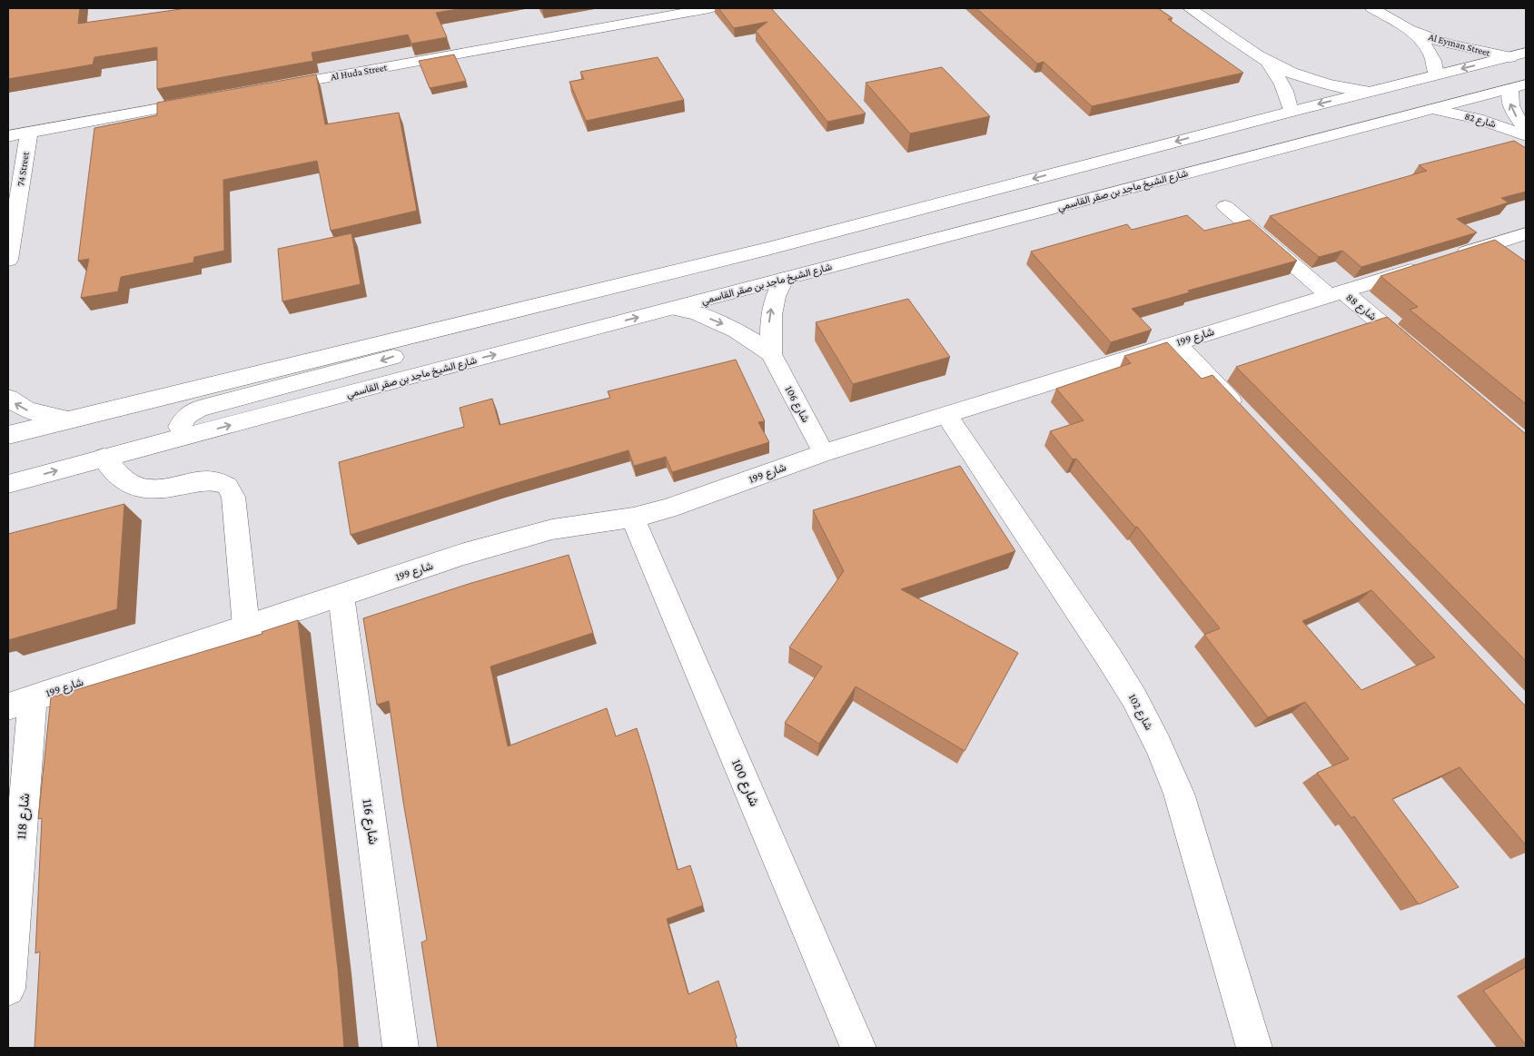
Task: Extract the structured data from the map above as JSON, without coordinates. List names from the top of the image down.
{
  "streets": {
    "street": [
      "Al Eyman Street",
      "Al Huda Street",
      "شارع 82",
      "74 Street",
      "شارع الشيخ ماجد بن صقر القاسمي",
      "شارع 88",
      "شارع 199",
      "شارع 106",
      "شارع 102",
      "شارع 100",
      "شارع 118",
      "شارع 116"
    ]
  },
  "crossings": [
    ["شارع 82", "شارع الشيخ ماجد بن صقر القاسمي"],
    ["شارع الشيخ ماجد بن صقر القاسمي", "شارع 106"],
    ["شارع 88", "شارع 199"],
    ["شارع 199", "شارع 106"],
    ["شارع 199", "شارع 102"],
    ["شارع 199", "شارع 100"],
    ["شارع 199", "شارع 118"],
    ["شارع 199", "شارع 116"]
  ]
}
